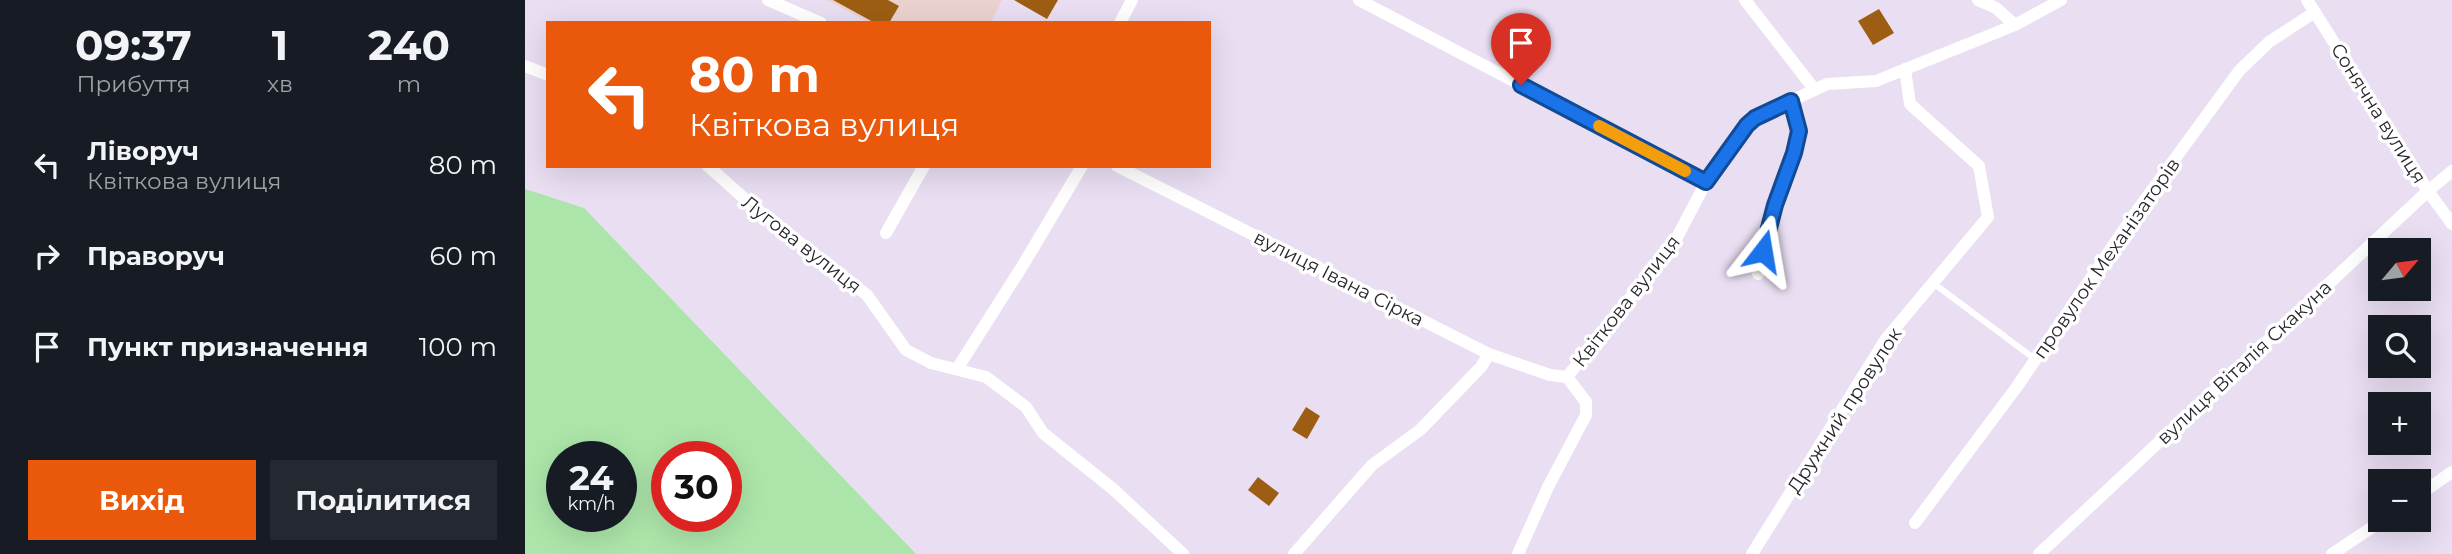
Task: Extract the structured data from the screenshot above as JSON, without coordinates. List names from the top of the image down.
{
  "streets": {
    "street": [
      "Сонячна вулиця",
      "Лугова вулиця",
      "провулок Механізаторів",
      "вулиця Івана Сірка",
      "Квіткова вулиця",
      "вулиця Віталія Скакуна",
      "Дружний провулок"
    ]
  },
  "crossings": [
    ["Сонячна вулиця", "провулок Механізаторів"],
    ["Сонячна вулиця", "вулиця Віталія Скакуна"],
    ["вулиця Івана Сірка", "Квіткова вулиця"],
    ["Квіткова вулиця", "Дружний провулок"]
  ],
  "north": "top right",
  "page": {
    "eta": [
      "09:37",
      "Прибуття",
      "1",
      "хв",
      "240",
      "m"
    ],
    "turn": ["80 m", "Квіткова вулиця"],
    "list": [
      {
        "name": "Ліворуч",
        "note": "Квіткова вулиця",
        "value": "80 m"
      },
      {
        "name": "Праворуч",
        "value": "60 m"
      },
      {
        "name": "Пункт призначення",
        "value": "100 m"
      }
    ],
    "map_buttons": ["+", "−"],
    "speed": "24 km/h",
    "limit": "30",
    "buttons": ["Вихід", "Поділитися"]
  }
}
